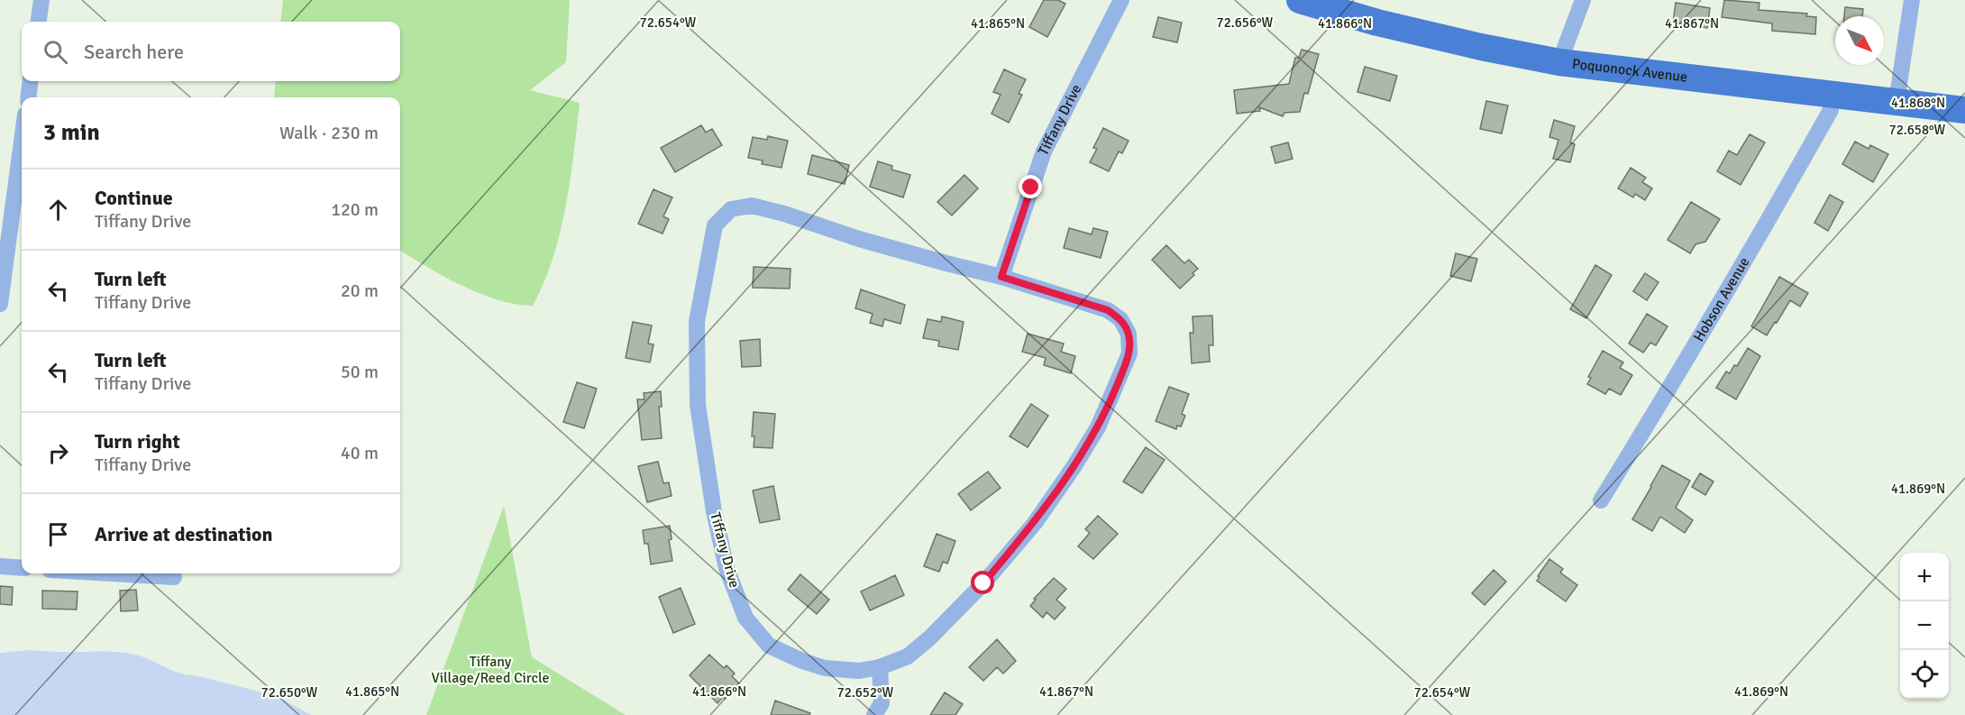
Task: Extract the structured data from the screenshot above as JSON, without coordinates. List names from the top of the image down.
{
  "streets": {
    "main road": ["Poquonock Avenue"],
    "street": ["Tiffany Drive", "Hobson Avenue"]
  },
  "crossings": [
    ["Poquonock Avenue", "Hobson Avenue"]
  ],
  "parks": ["Tiffany Village/Reed Circle"],
  "north": "bottom right",
  "page": {
    "search": "Search here",
    "heading": ["3 min", "Walk · 230 m"],
    "list": [
      ["Continue", "Tiffany Drive", "120 m"],
      ["Turn left", "Tiffany Drive", "20 m"],
      ["Turn left", "Tiffany Drive", "50 m"],
      ["Turn right", "Tiffany Drive", "40 m"],
      "Arrive at destination"
    ],
    "map_buttons": ["+", "−"]
  },
  "coordinates": [
    "72.654°W",
    "72.656°W",
    "41.865°N",
    "41.866°N",
    "41.867°N",
    "41.868°N",
    "72.658°W",
    "41.869°N",
    "72.650°W",
    "72.652°W"
  ]
}
